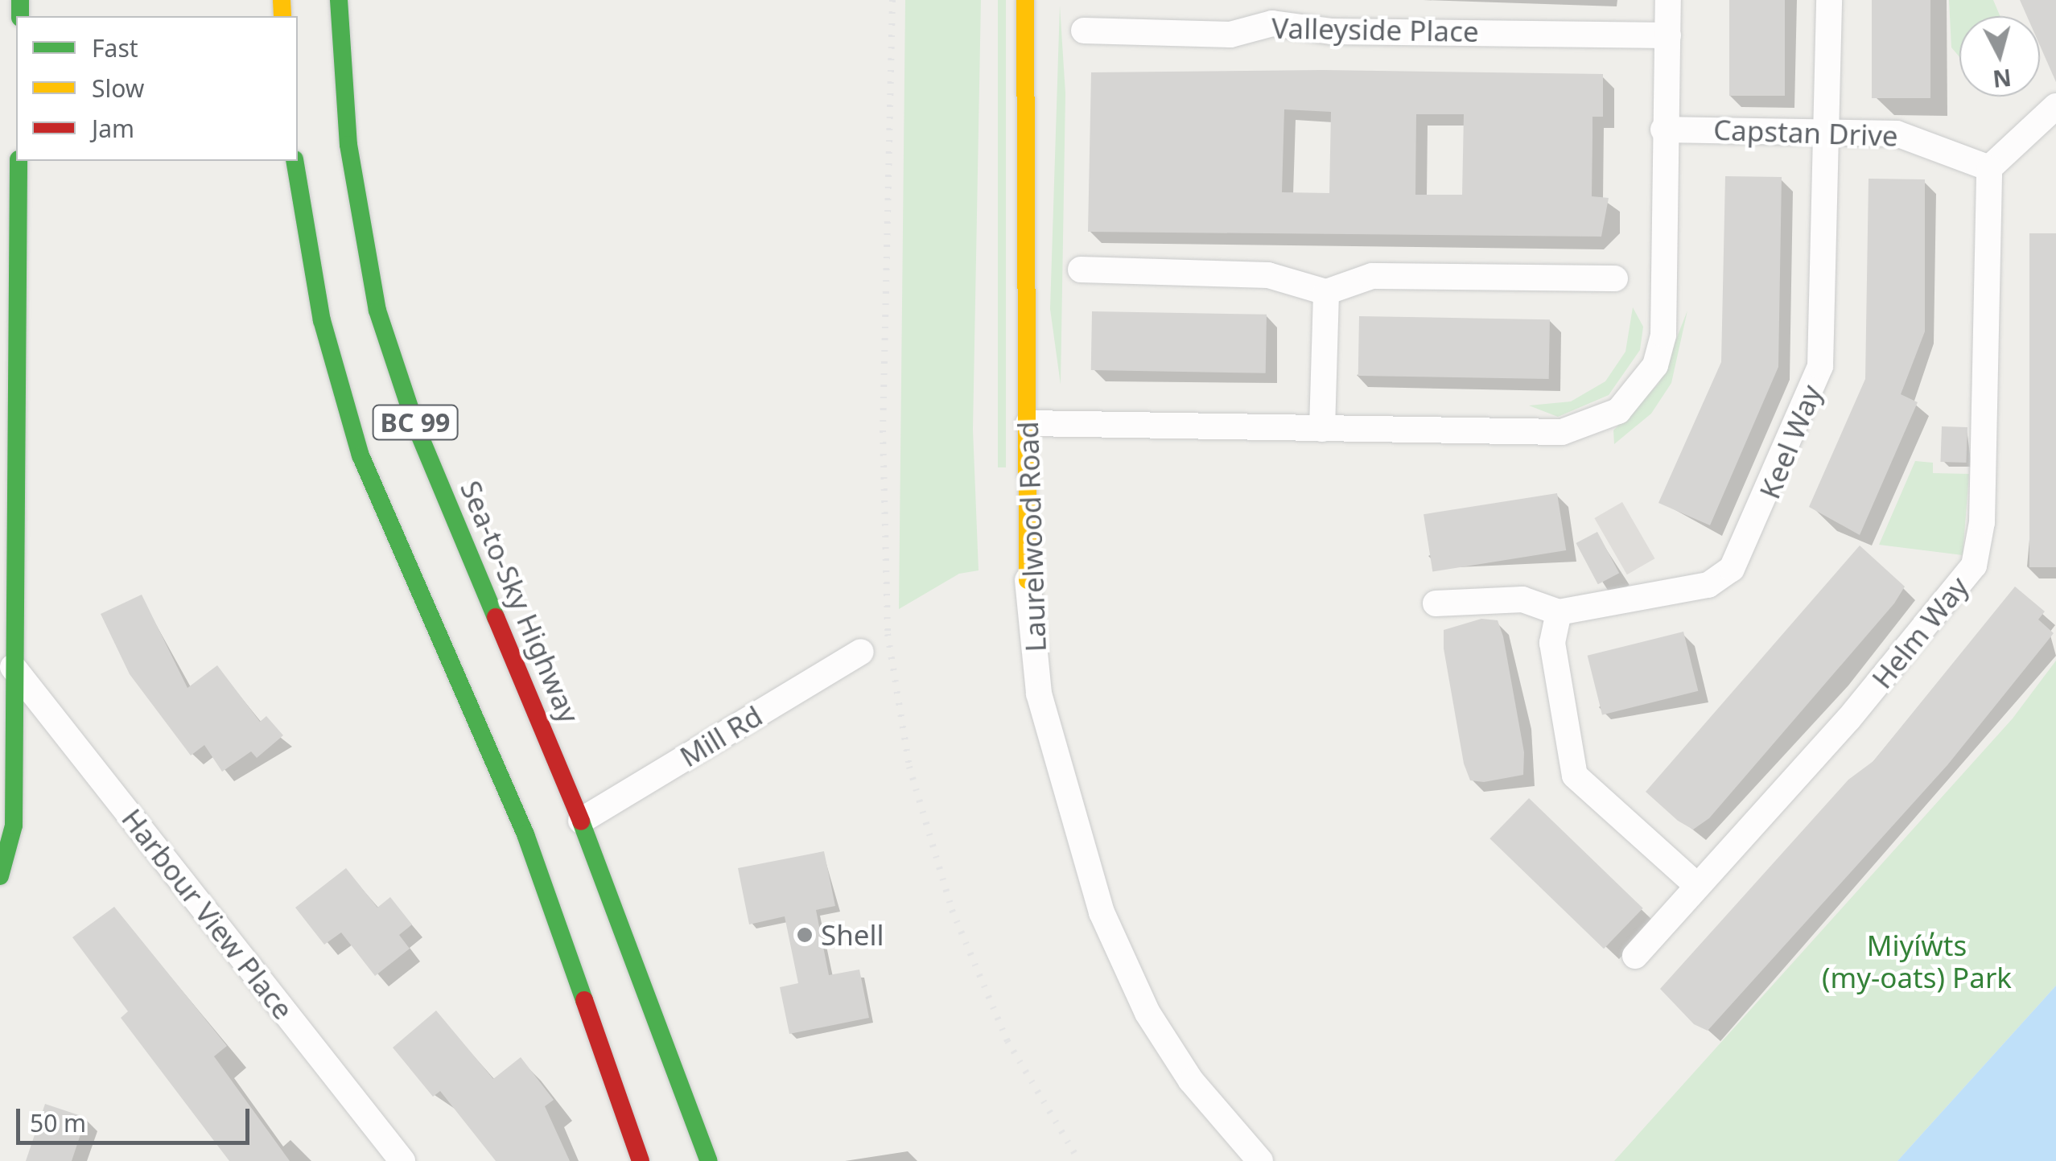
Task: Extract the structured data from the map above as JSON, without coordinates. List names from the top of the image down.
{
  "streets": {
    "main road": ["BC 99", "Laurelwood Road", "Sea-to-Sky Highway"],
    "street": [
      "Valleyside Place",
      "Capstan Drive",
      "Keel Way",
      "Helm Way",
      "Mill Rd",
      "Harbour View Place"
    ]
  },
  "crossings": [
    ["Capstan Drive", "Keel Way"],
    ["Capstan Drive", "Helm Way"],
    ["Sea-to-Sky Highway", "Mill Rd"]
  ],
  "parks": ["Miyíw̓ts (my-oats) Park"],
  "places": ["Shell"],
  "legend": ["Fast", "Slow", "Jam"],
  "scale_bar": "50 m",
  "north": "bottom"
}
